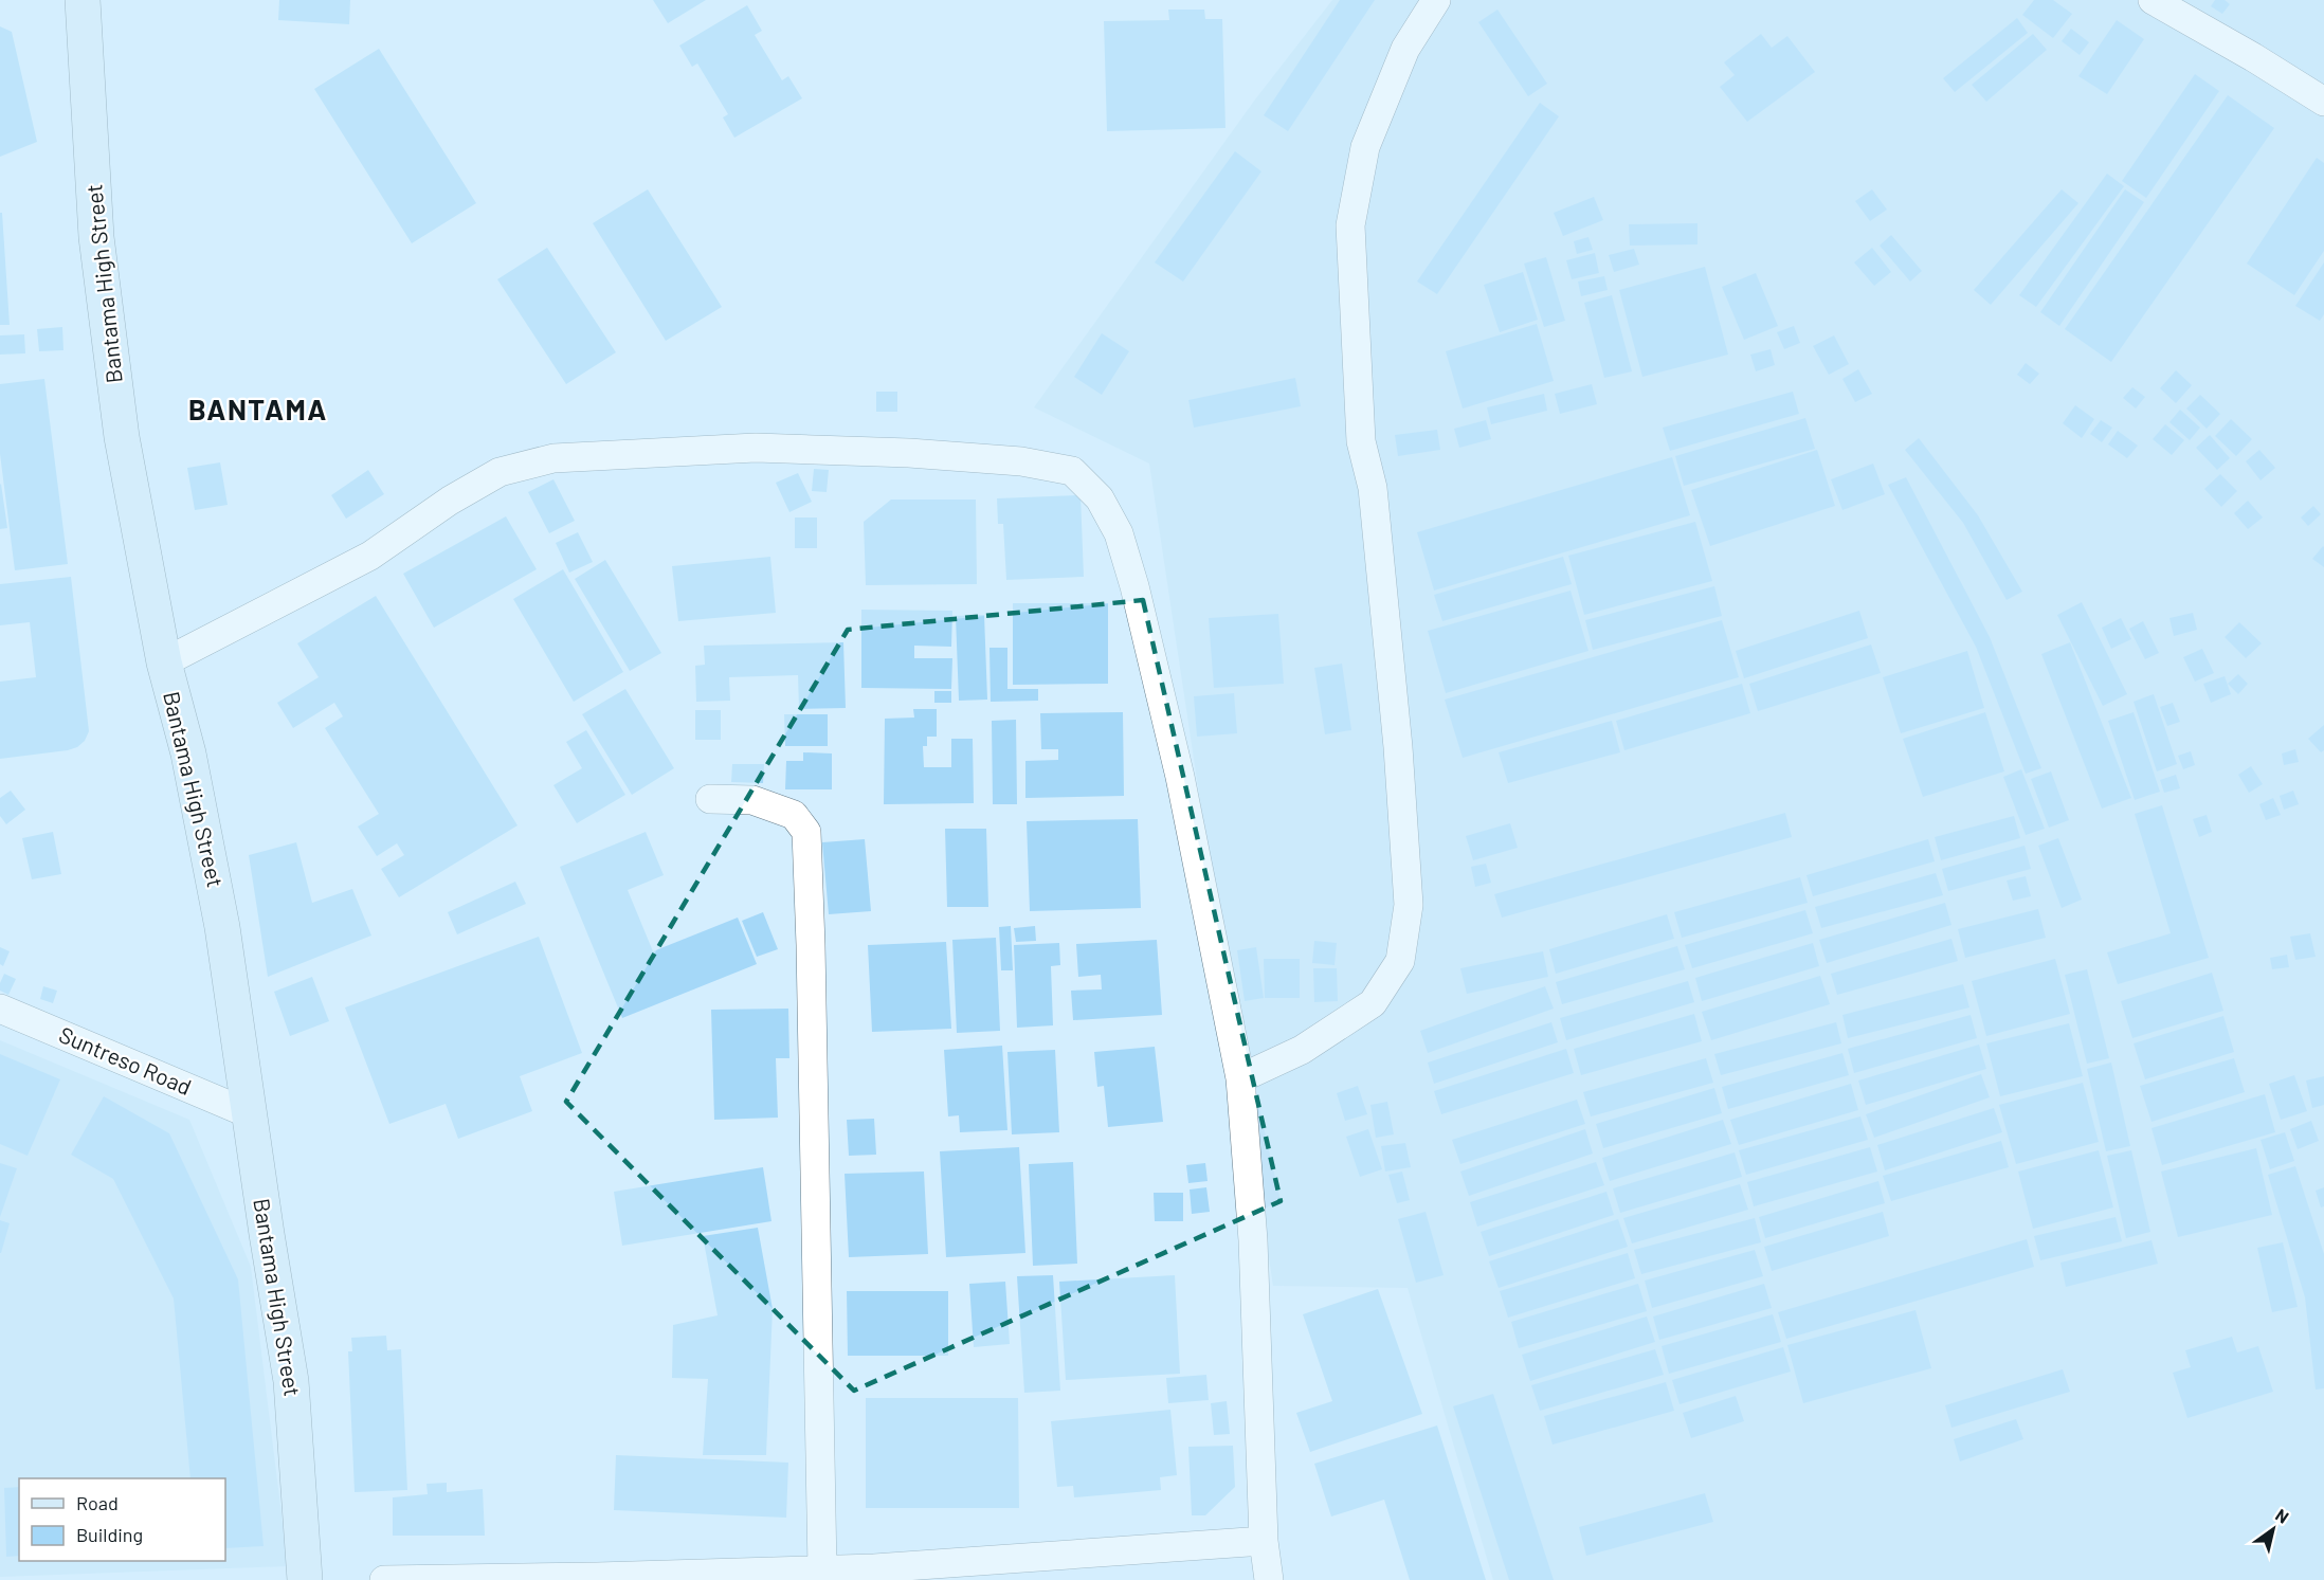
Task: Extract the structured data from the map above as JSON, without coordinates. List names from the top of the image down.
{
  "streets": {
    "main road": ["Bantama High Street"],
    "street": ["Suntreso Road"]
  },
  "crossings": [
    ["Bantama High Street", "Suntreso Road"]
  ],
  "districts": ["BANTAMA"],
  "legend": ["Road", "Building"],
  "north": "top right"
}
